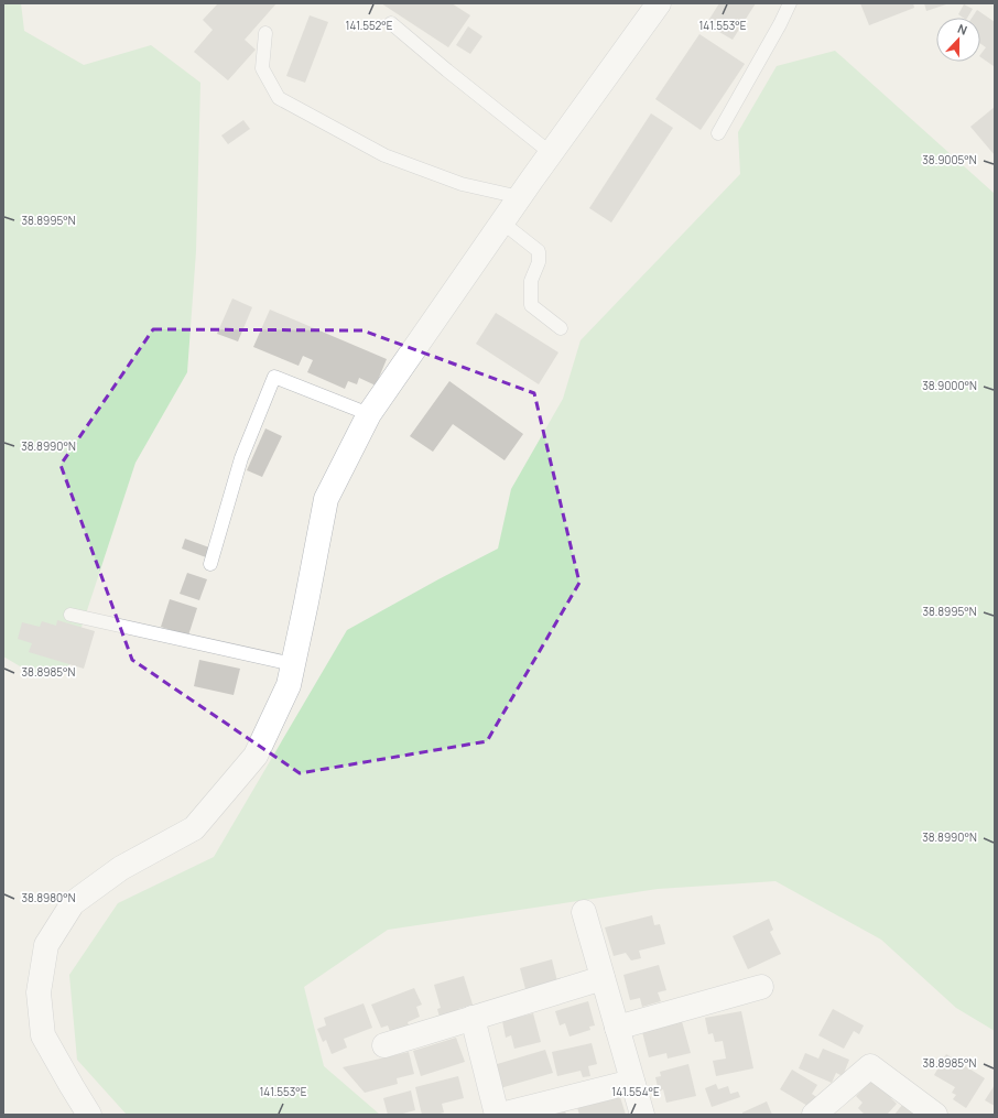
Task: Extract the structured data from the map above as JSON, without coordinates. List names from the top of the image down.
{
  "north": "top",
  "coordinates": [
    "141.552°E",
    "141.553°E",
    "38.9005°N",
    "38.8995°N",
    "38.9000°N",
    "38.8990°N",
    "38.8985°N",
    "38.8980°N",
    "141.554°E"
  ]
}
